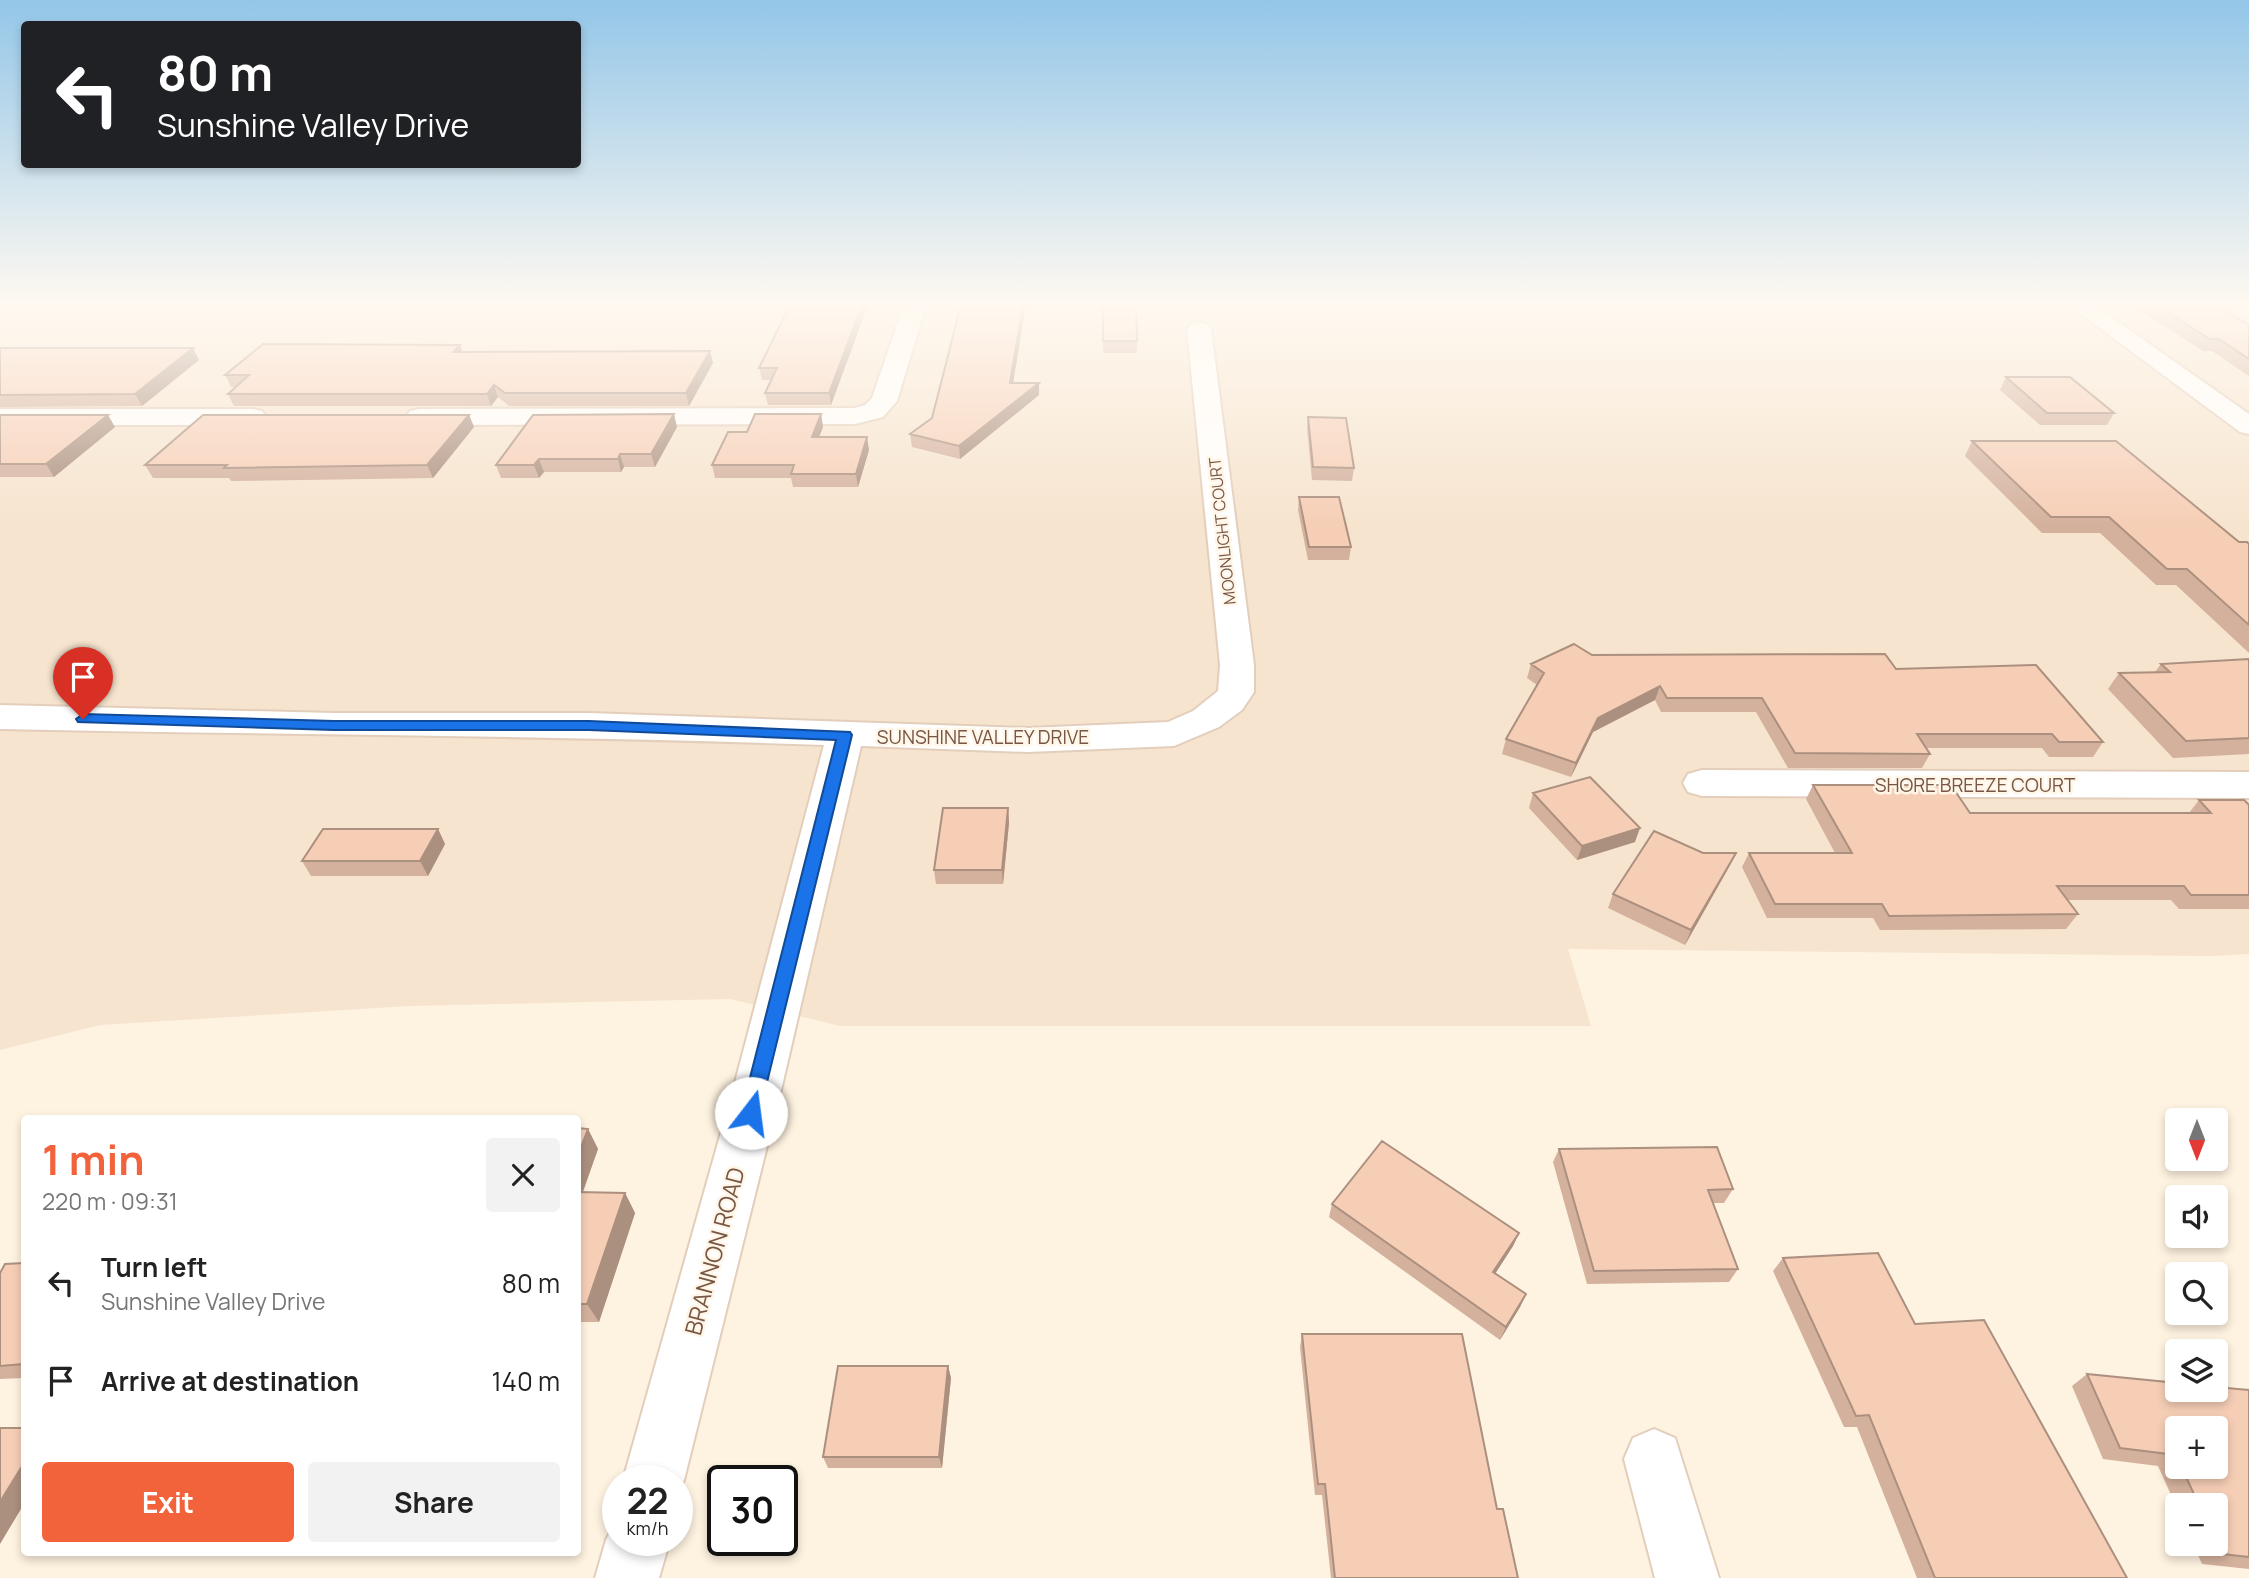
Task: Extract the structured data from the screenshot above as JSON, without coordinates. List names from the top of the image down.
{
  "streets": {
    "street": [
      "MOONLIGHT COURT",
      "SUNSHINE VALLEY DRIVE",
      "SHORE BREEZE COURT",
      "BRANNON ROAD"
    ]
  },
  "crossings": [
    ["MOONLIGHT COURT", "SUNSHINE VALLEY DRIVE"],
    ["SUNSHINE VALLEY DRIVE", "BRANNON ROAD"]
  ],
  "north": "bottom",
  "page": {
    "turn": ["80 m", "Sunshine Valley Drive"],
    "map_buttons": ["+", "−"],
    "heading": ["1 min", "220 m · 09:31"],
    "list": [
      {
        "name": "Turn left",
        "note": "Sunshine Valley Drive",
        "value": "80 m"
      },
      {
        "name": "Arrive at destination",
        "value": "140 m"
      }
    ],
    "buttons": ["Exit", "Share"],
    "speed": "22 km/h",
    "limit": "30"
  }
}
